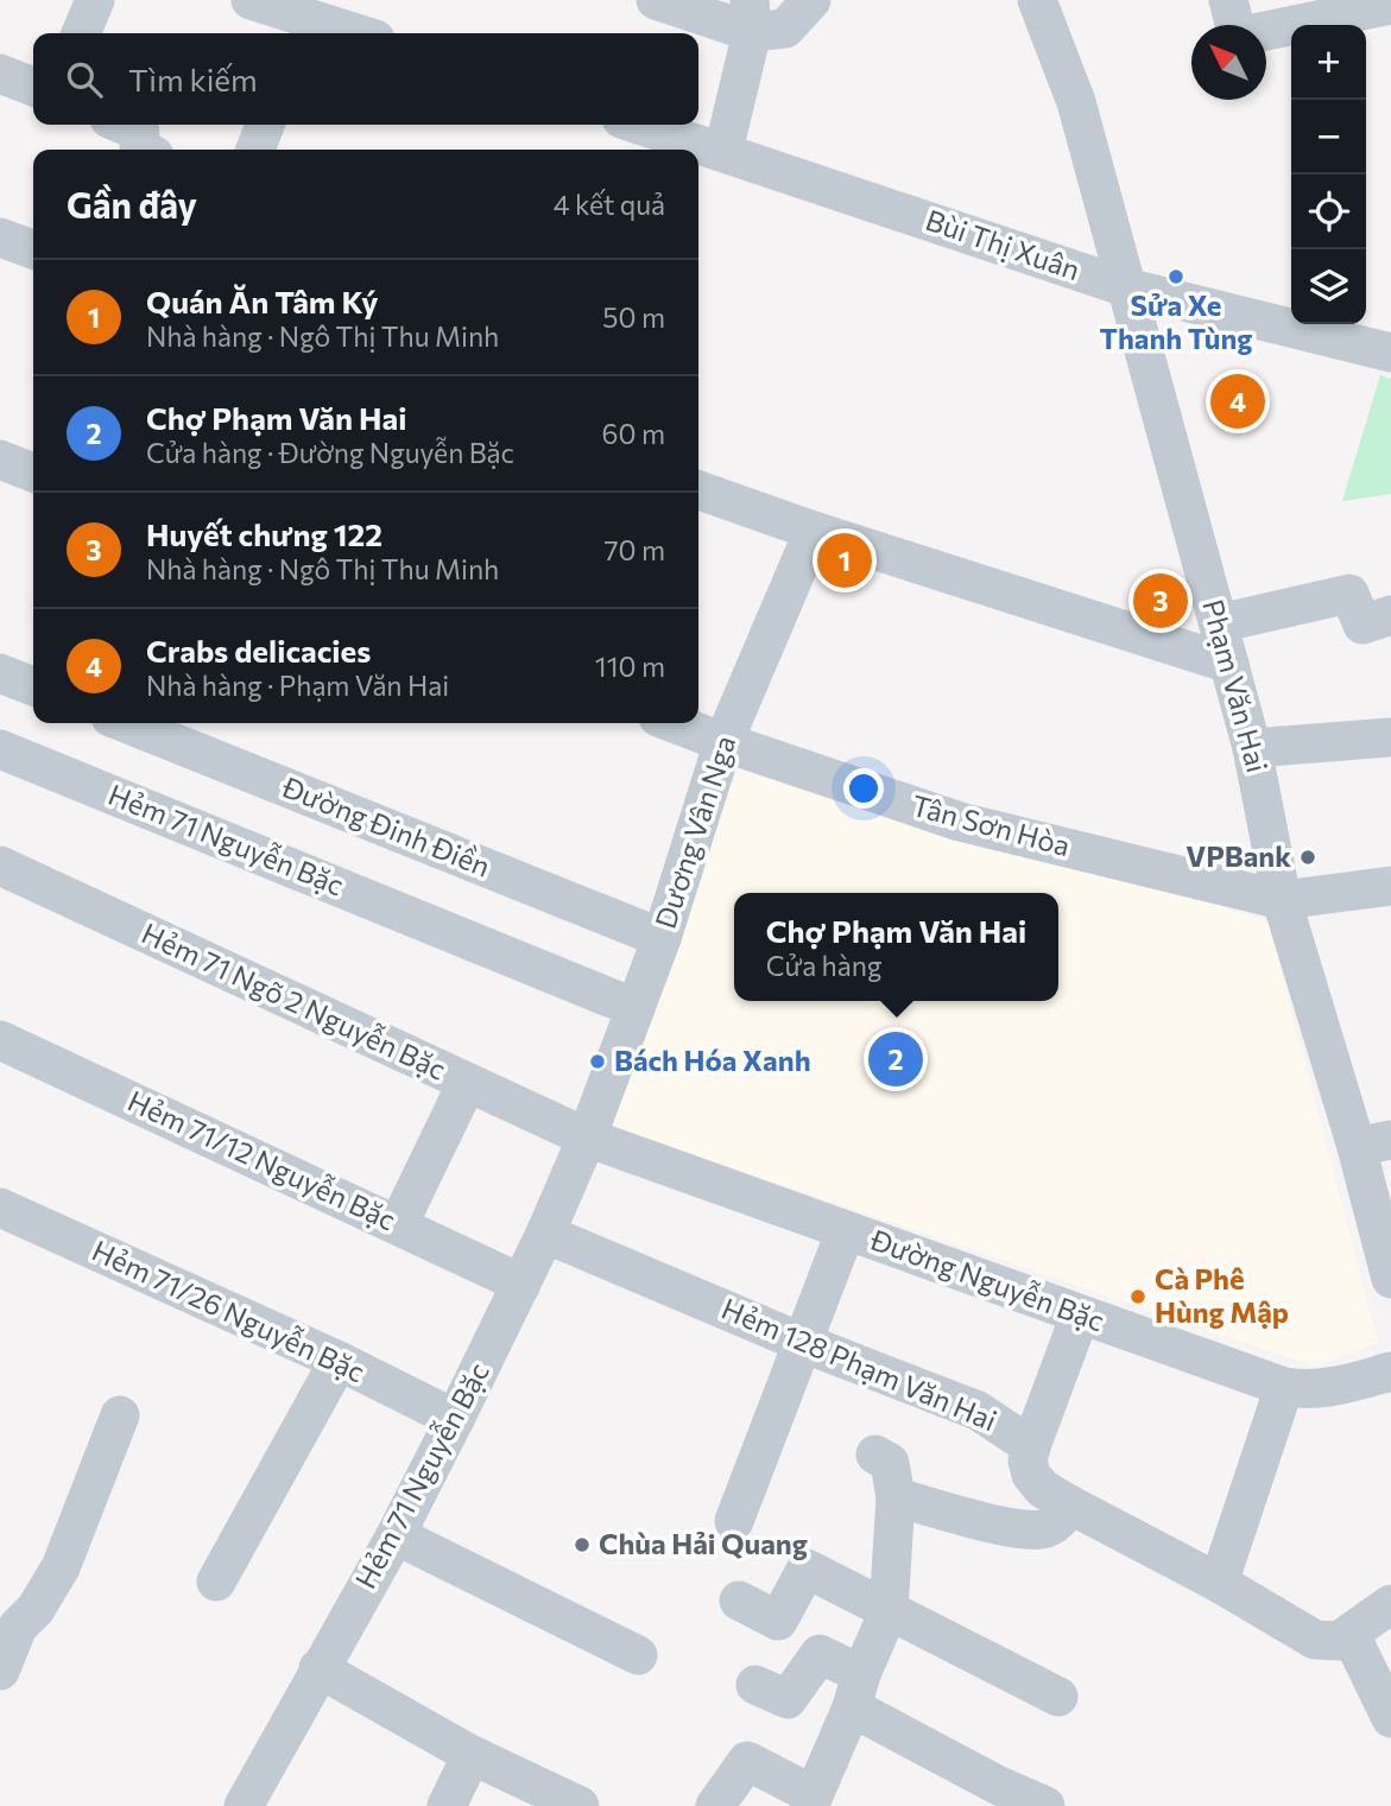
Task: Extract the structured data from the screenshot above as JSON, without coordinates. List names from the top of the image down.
{
  "streets": {
    "street": [
      "Bùi Thị Xuân",
      "Phạm Văn Hai",
      "Tân Sơn Hòa",
      "Đường Đinh Điền",
      "Dương Vân Nga",
      "Hẻm 71 Nguyễn Bặc",
      "Hẻm 71 Ngõ 2 Nguyễn Bặc",
      "Hẻm 71/12 Nguyễn Bặc",
      "Đường Nguyễn Bặc",
      "Hẻm 71/26 Nguyễn Bặc",
      "Hẻm 128 Phạm Văn Hai"
    ]
  },
  "crossings": [
    ["Bùi Thị Xuân", "Phạm Văn Hai"],
    ["Phạm Văn Hai", "Tân Sơn Hòa"],
    ["Tân Sơn Hòa", "Dương Vân Nga"],
    ["Đường Đinh Điền", "Dương Vân Nga"],
    ["Dương Vân Nga", "Hẻm 71 Nguyễn Bặc"],
    ["Dương Vân Nga", "Hẻm 71 Ngõ 2 Nguyễn Bặc"],
    ["Dương Vân Nga", "Đường Nguyễn Bặc"],
    ["Hẻm 71 Nguyễn Bặc", "Hẻm 71 Ngõ 2 Nguyễn Bặc"],
    ["Hẻm 71 Nguyễn Bặc", "Hẻm 71/12 Nguyễn Bặc"],
    ["Hẻm 71 Nguyễn Bặc", "Đường Nguyễn Bặc"],
    ["Hẻm 71 Nguyễn Bặc", "Hẻm 71/26 Nguyễn Bặc"],
    ["Hẻm 71 Nguyễn Bặc", "Hẻm 128 Phạm Văn Hai"],
    ["Hẻm 71 Ngõ 2 Nguyễn Bặc", "Đường Nguyễn Bặc"]
  ],
  "places": [
    "Sửa Xe Thanh Tùng",
    "VPBank",
    "Bách Hóa Xanh",
    "Cà Phê Hùng Mập",
    "Chùa Hải Quang"
  ],
  "north": "top left",
  "page": {
    "map_buttons": ["+", "−"],
    "search": "Tìm kiếm",
    "heading": ["Gần đây", "4 kết quả"],
    "list": [
      {
        "mark": "1",
        "name": "Quán Ăn Tâm Ký",
        "note": "Nhà hàng · Ngô Thị Thu Minh",
        "value": "50 m"
      },
      {
        "mark": "2",
        "name": "Chợ Phạm Văn Hai",
        "note": "Cửa hàng · Đường Nguyễn Bặc",
        "value": "60 m"
      },
      {
        "mark": "3",
        "name": "Huyết chưng 122",
        "note": "Nhà hàng · Ngô Thị Thu Minh",
        "value": "70 m"
      },
      {
        "mark": "4",
        "name": "Crabs delicacies",
        "note": "Nhà hàng · Phạm Văn Hai",
        "value": "110 m"
      }
    ],
    "pins": [
      "4",
      "1",
      "3",
      "2"
    ],
    "popup": ["Chợ Phạm Văn Hai", "Cửa hàng"]
  }
}
